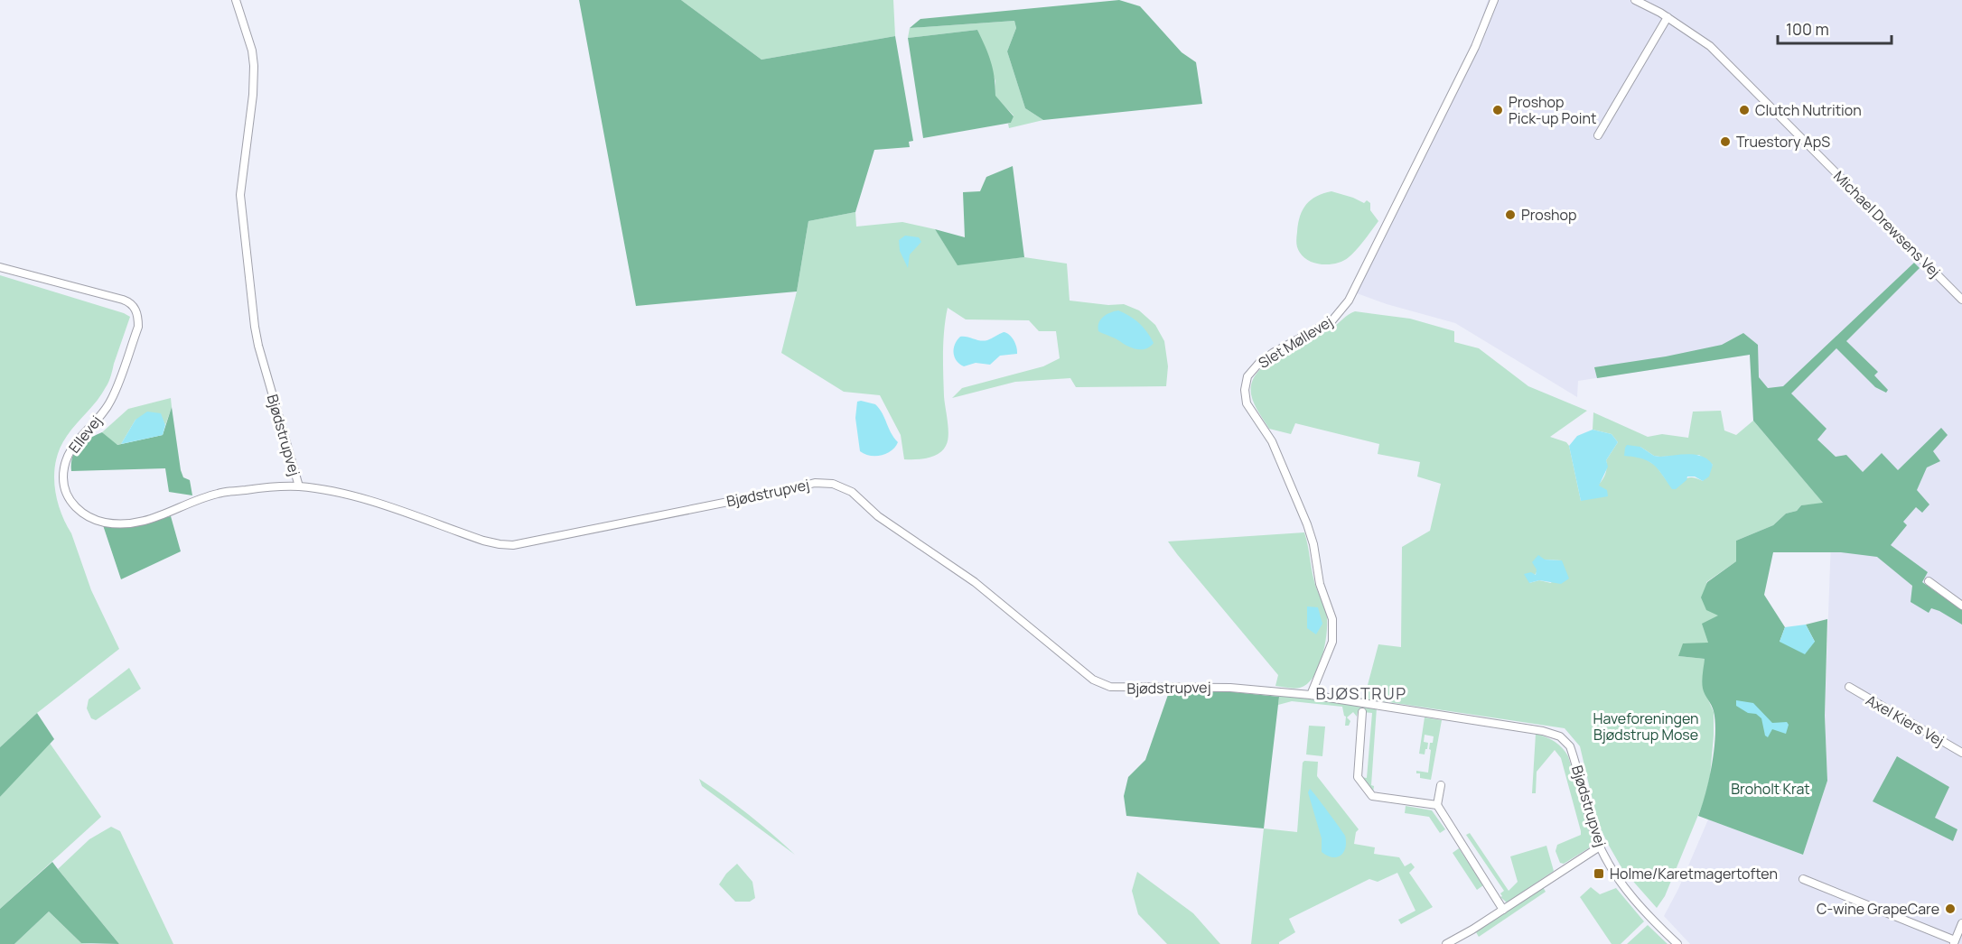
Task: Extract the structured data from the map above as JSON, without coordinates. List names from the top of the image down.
{
  "streets": {
    "street": [
      "Michael Drewsens Vej",
      "Slet Møllevej",
      "Ellevej",
      "Bjødstrupvej",
      "Axel Kiers Vej"
    ]
  },
  "crossings": [
    ["Slet Møllevej", "Bjødstrupvej"],
    ["Ellevej", "Bjødstrupvej"]
  ],
  "districts": ["BJØSTRUP"],
  "parks": ["Haveforeningen Bjødstrup Mose", "Broholt Krat"],
  "places": {
    "other": [
      "Proshop Pick-up Point",
      "Clutch Nutrition",
      "Truestory ApS",
      "Proshop",
      "C-wine GrapeCare"
    ],
    "transit": ["Holme/Karetmagertoften"]
  },
  "scale_bar": "100 m"
}
